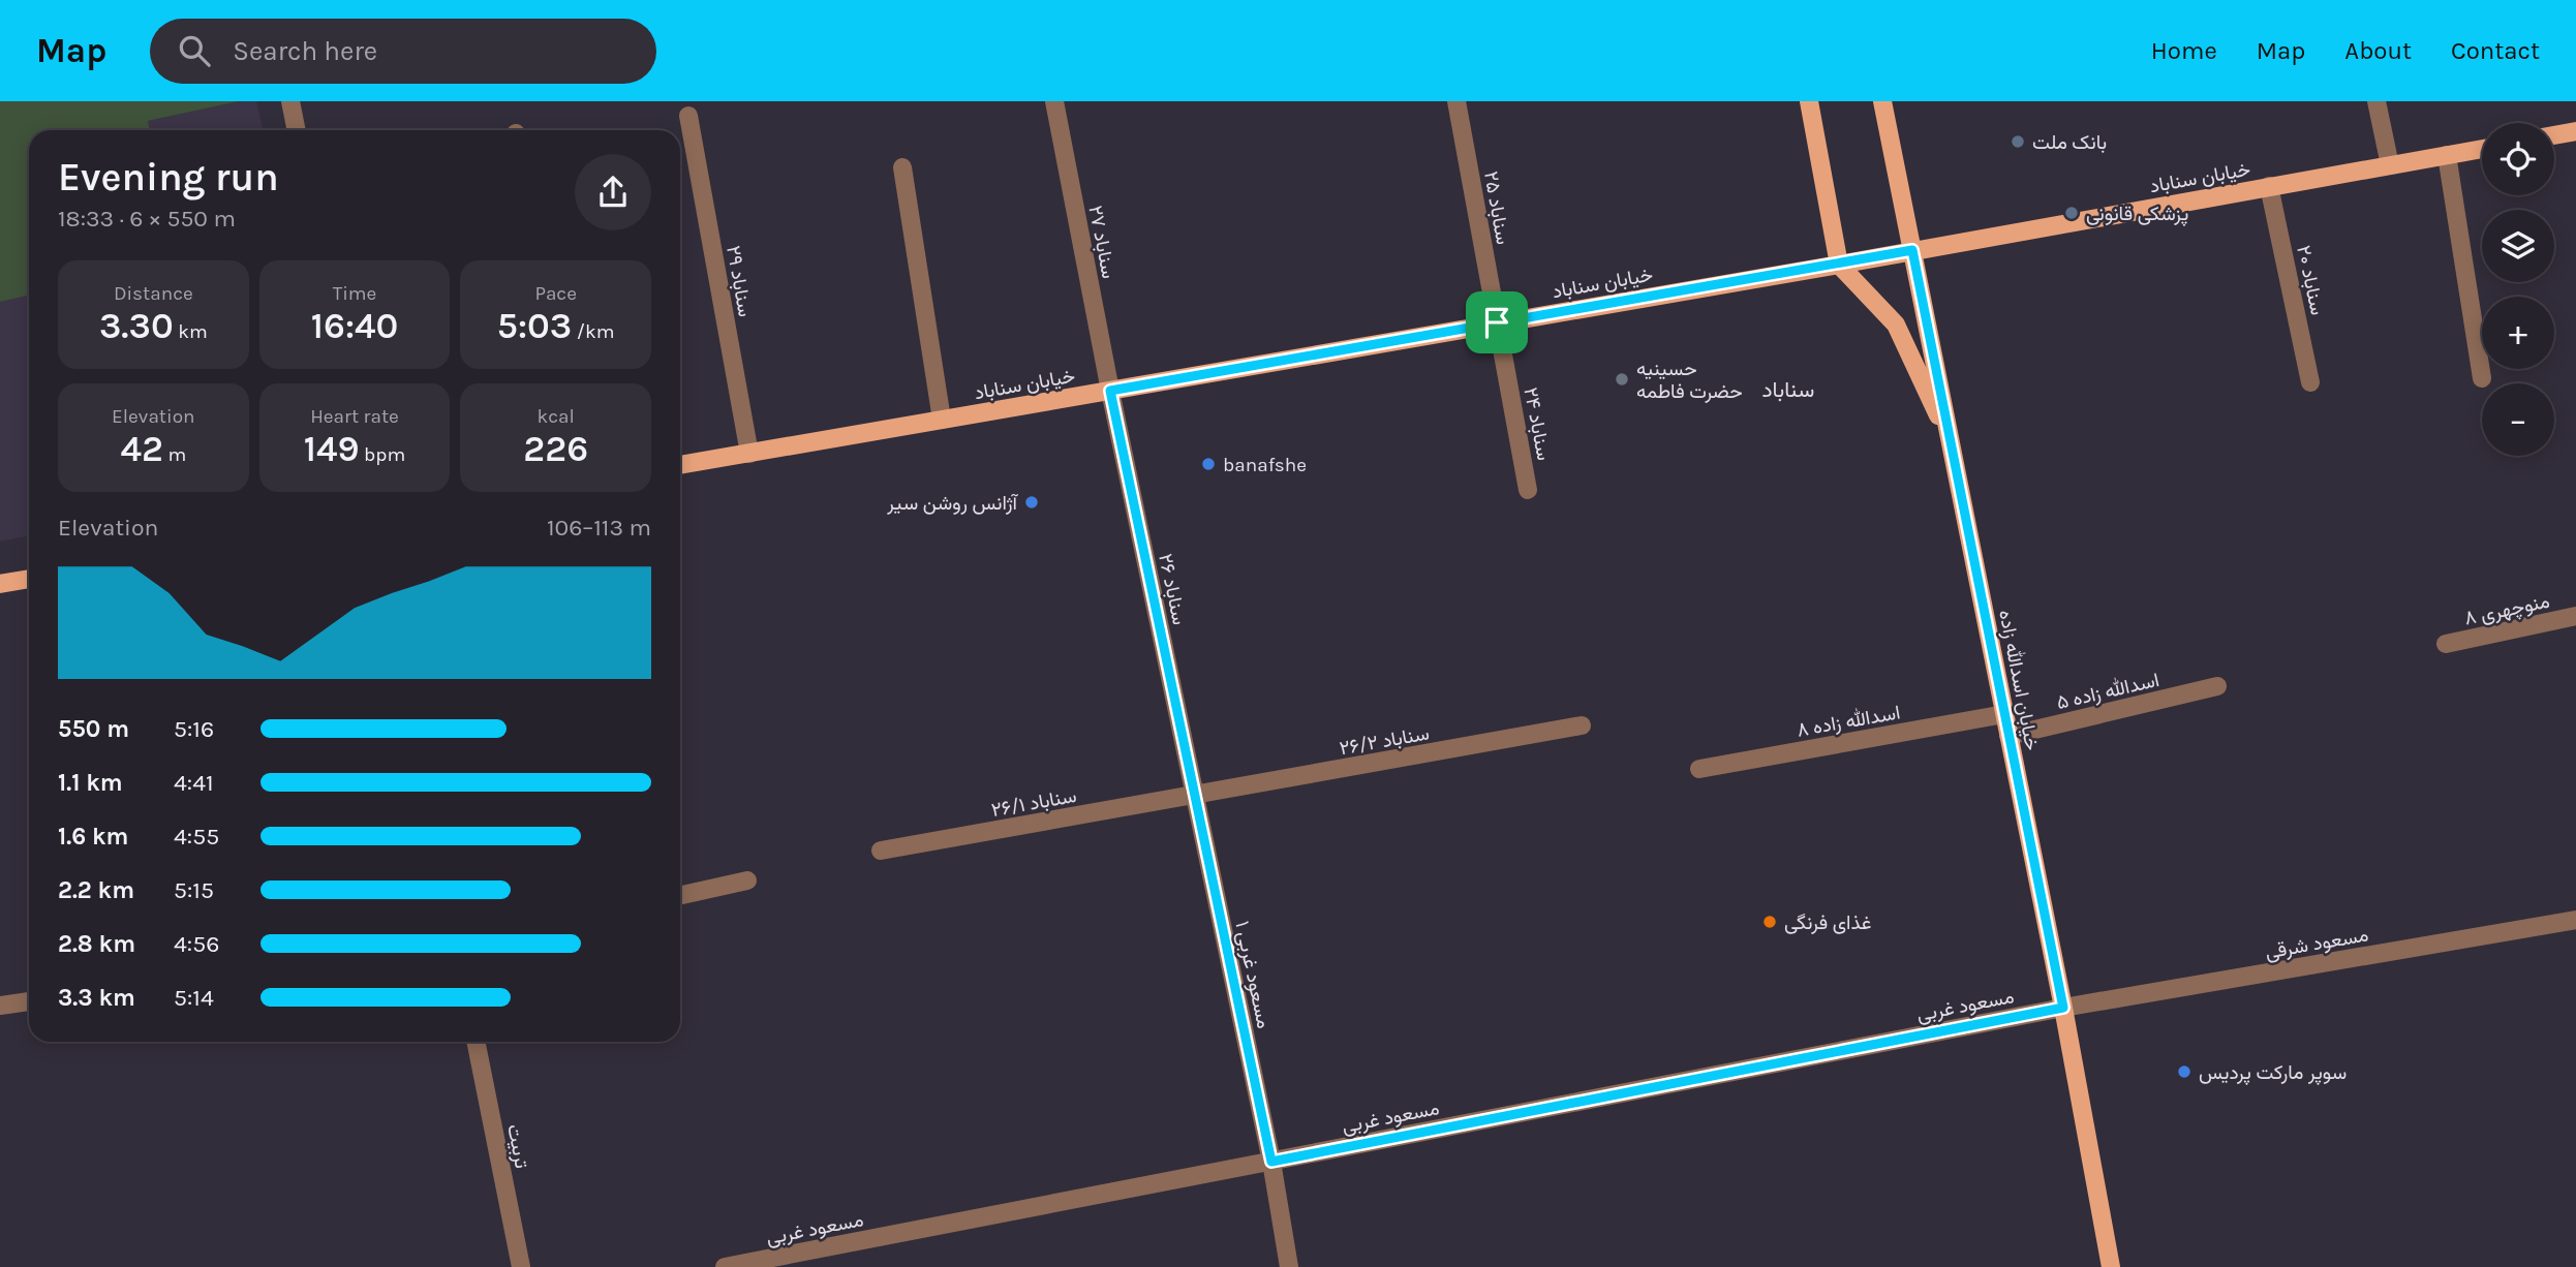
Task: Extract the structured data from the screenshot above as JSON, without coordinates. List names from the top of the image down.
{
  "streets": {
    "main road": ["خیابان سناباد", "خیابان اسدالله زاده"],
    "street": [
      "سناباد ۲۵",
      "سناباد ۲۷",
      "سناباد ۲۰",
      "سناباد ۲۹",
      "سناباد ۲۴",
      "سناباد ۲۶",
      "منوچهری ۸",
      "اسدالله زاده ۵",
      "اسدالله زاده ۸",
      "سناباد ۲۶/۲",
      "سناباد ۲۶/۱",
      "مسعود شرقی",
      "مسعود غربی ۱",
      "مسعود غربی",
      "تربیت"
    ]
  },
  "crossings": [
    ["خیابان سناباد", "سناباد ۲۵"],
    ["خیابان سناباد", "سناباد ۲۷"],
    ["خیابان سناباد", "سناباد ۲۰"],
    ["خیابان سناباد", "سناباد ۲۹"],
    ["خیابان سناباد", "سناباد ۲۴"],
    ["خیابان سناباد", "سناباد ۲۶"],
    ["خیابان سناباد", "خیابان اسدالله زاده"],
    ["سناباد ۲۵", "سناباد ۲۴"],
    ["سناباد ۲۷", "سناباد ۲۶"],
    ["سناباد ۲۶", "سناباد ۲۶/۲"],
    ["سناباد ۲۶", "سناباد ۲۶/۱"],
    ["سناباد ۲۶", "مسعود غربی ۱"],
    ["خیابان اسدالله زاده", "اسدالله زاده ۵"],
    ["خیابان اسدالله زاده", "اسدالله زاده ۸"],
    ["خیابان اسدالله زاده", "مسعود شرقی"],
    ["خیابان اسدالله زاده", "مسعود غربی"],
    ["سناباد ۲۶/۲", "سناباد ۲۶/۱"],
    ["سناباد ۲۶/۲", "مسعود غربی ۱"],
    ["سناباد ۲۶/۱", "مسعود غربی ۱"],
    ["مسعود شرقی", "مسعود غربی"],
    ["مسعود غربی ۱", "مسعود غربی"]
  ],
  "districts": ["سناباد"],
  "places": [
    "بانک ملت",
    "پزشکی قانونی",
    "حسینیه حضرت فاطمه",
    "banafshe",
    "آژانس روشن سیر",
    "غذای فرنگی",
    "سوپر مارکت پردیس"
  ],
  "page": {
    "header": "Map",
    "search": "Search here",
    "nav": [
      "Home",
      "Map",
      "About",
      "Contact"
    ],
    "map_buttons": ["+", "−"],
    "heading": ["Evening run", "18:33 · 6 × 550 m"],
    "stats": [
      ["Distance", "3.30 km"],
      ["Time", "16:40"],
      ["Pace", "5:03 /km"],
      ["Elevation", "42 m"],
      ["Heart rate", "149 bpm"],
      ["kcal", "226"]
    ],
    "chart": ["Elevation", "106–113 m"],
    "list": [
      {
        "name": "550 m",
        "note": "5:16"
      },
      {
        "name": "1.1 km",
        "note": "4:41"
      },
      {
        "name": "1.6 km",
        "note": "4:55"
      },
      {
        "name": "2.2 km",
        "note": "5:15"
      },
      {
        "name": "2.8 km",
        "note": "4:56"
      },
      {
        "name": "3.3 km",
        "note": "5:14"
      }
    ]
  }
}
